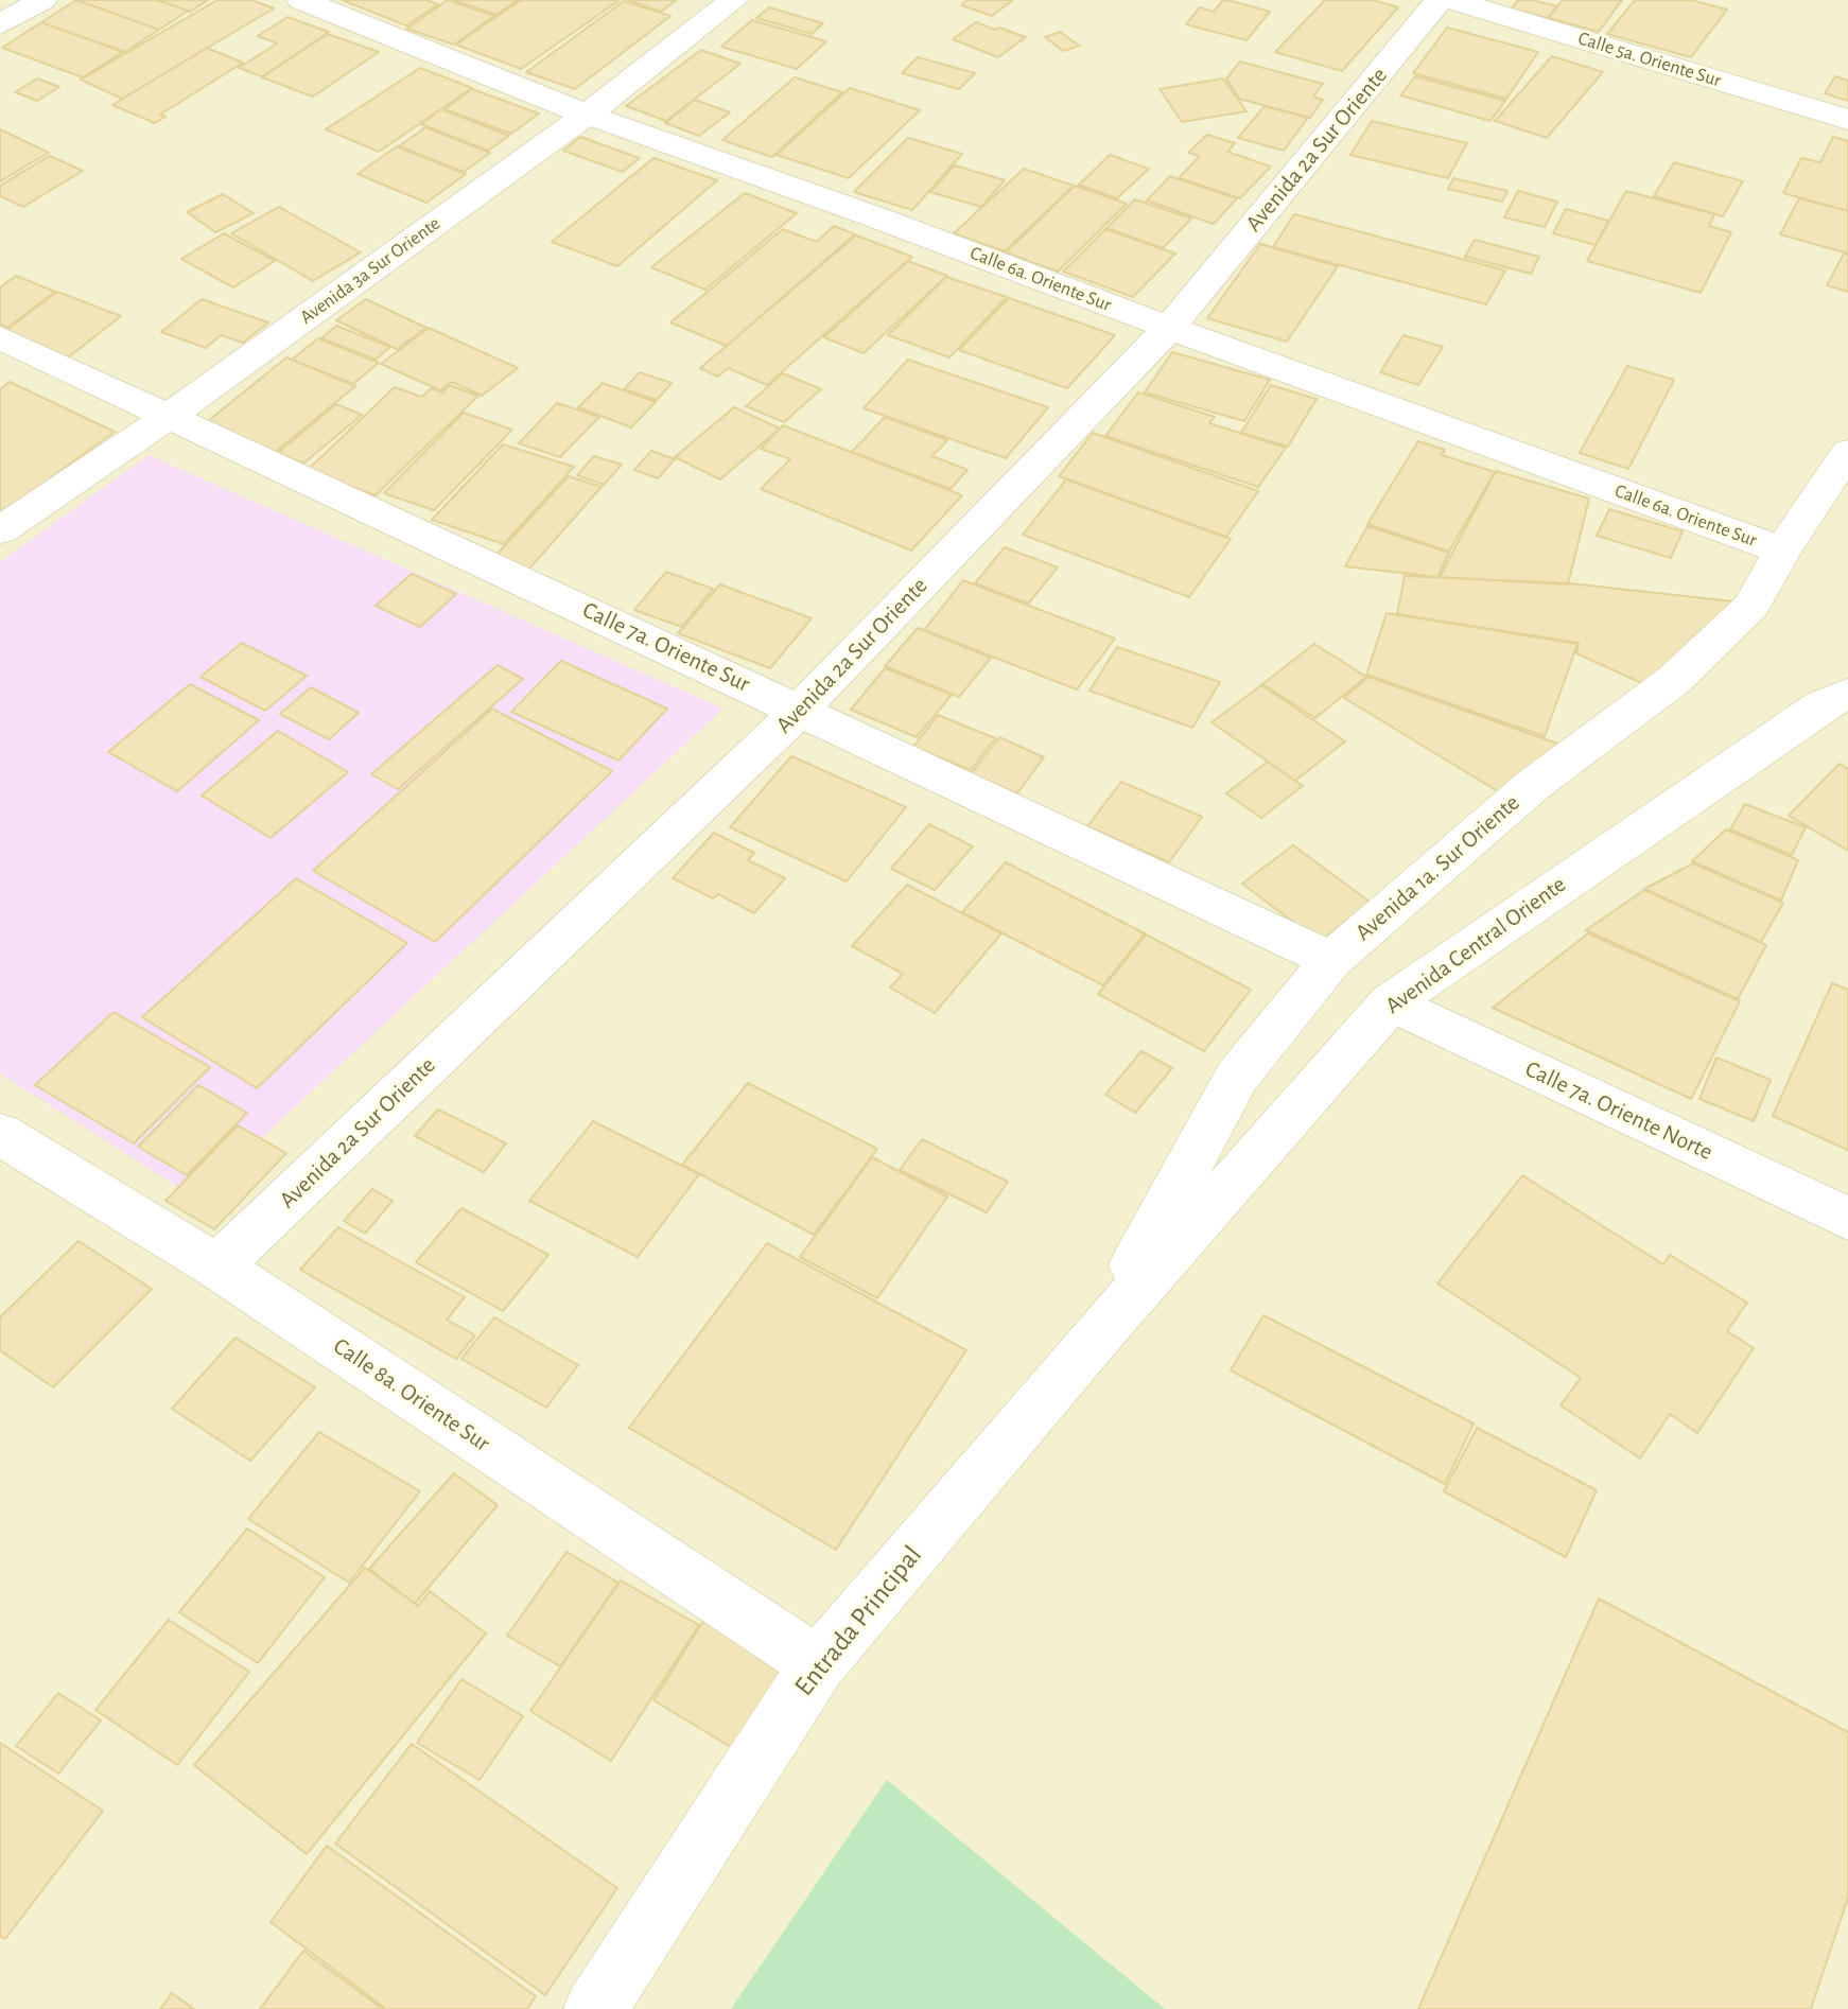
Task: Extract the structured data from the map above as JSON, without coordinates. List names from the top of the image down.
{
  "streets": {
    "street": [
      "Calle 5a. Oriente Sur",
      "Avenida 2a Sur Oriente",
      "Avenida 3a Sur Oriente",
      "Calle 6a. Oriente Sur",
      "Calle 7a. Oriente Sur",
      "Avenida 1a. Sur Oriente",
      "Avenida Central Oriente",
      "Calle 7a. Oriente Norte",
      "Calle 8a. Oriente Sur",
      "Entrada Principal"
    ]
  },
  "crossings": [
    ["Avenida 2a Sur Oriente", "Calle 6a. Oriente Sur"],
    ["Avenida 2a Sur Oriente", "Calle 7a. Oriente Sur"],
    ["Avenida 2a Sur Oriente", "Calle 8a. Oriente Sur"],
    ["Avenida 3a Sur Oriente", "Calle 6a. Oriente Sur"],
    ["Avenida 3a Sur Oriente", "Calle 7a. Oriente Sur"],
    ["Calle 6a. Oriente Sur", "Avenida 1a. Sur Oriente"],
    ["Calle 7a. Oriente Sur", "Avenida 1a. Sur Oriente"],
    ["Avenida 1a. Sur Oriente", "Avenida Central Oriente"],
    ["Avenida 1a. Sur Oriente", "Entrada Principal"],
    ["Avenida Central Oriente", "Calle 7a. Oriente Norte"],
    ["Avenida Central Oriente", "Entrada Principal"],
    ["Calle 8a. Oriente Sur", "Entrada Principal"]
  ]
}
